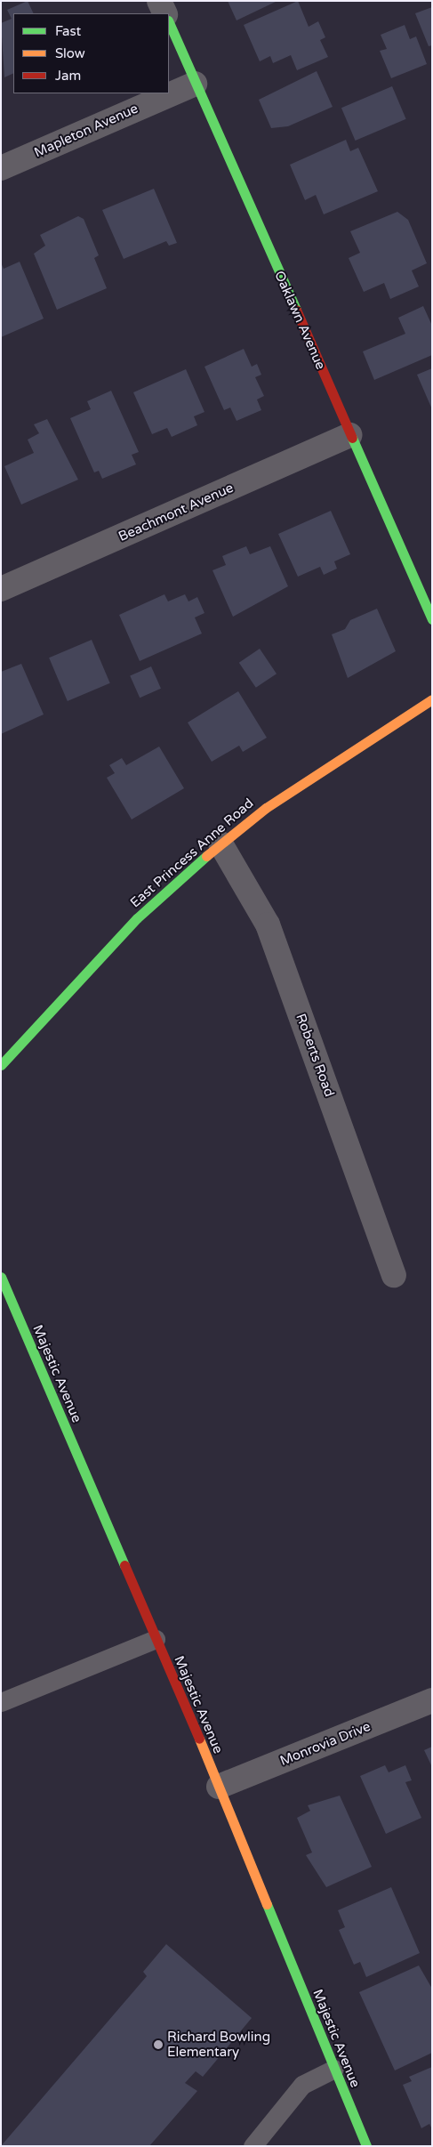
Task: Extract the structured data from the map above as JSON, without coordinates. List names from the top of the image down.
{
  "streets": {
    "street": [
      "Mapleton Avenue",
      "Oaklawn Avenue",
      "Beachmont Avenue",
      "East Princess Anne Road",
      "Roberts Road",
      "Majestic Avenue",
      "Monrovia Drive"
    ]
  },
  "crossings": [
    ["Mapleton Avenue", "Oaklawn Avenue"],
    ["Oaklawn Avenue", "Beachmont Avenue"],
    ["East Princess Anne Road", "Roberts Road"],
    ["Majestic Avenue", "Monrovia Drive"]
  ],
  "places": ["Richard Bowling Elementary"],
  "legend": ["Fast", "Slow", "Jam"]
}
